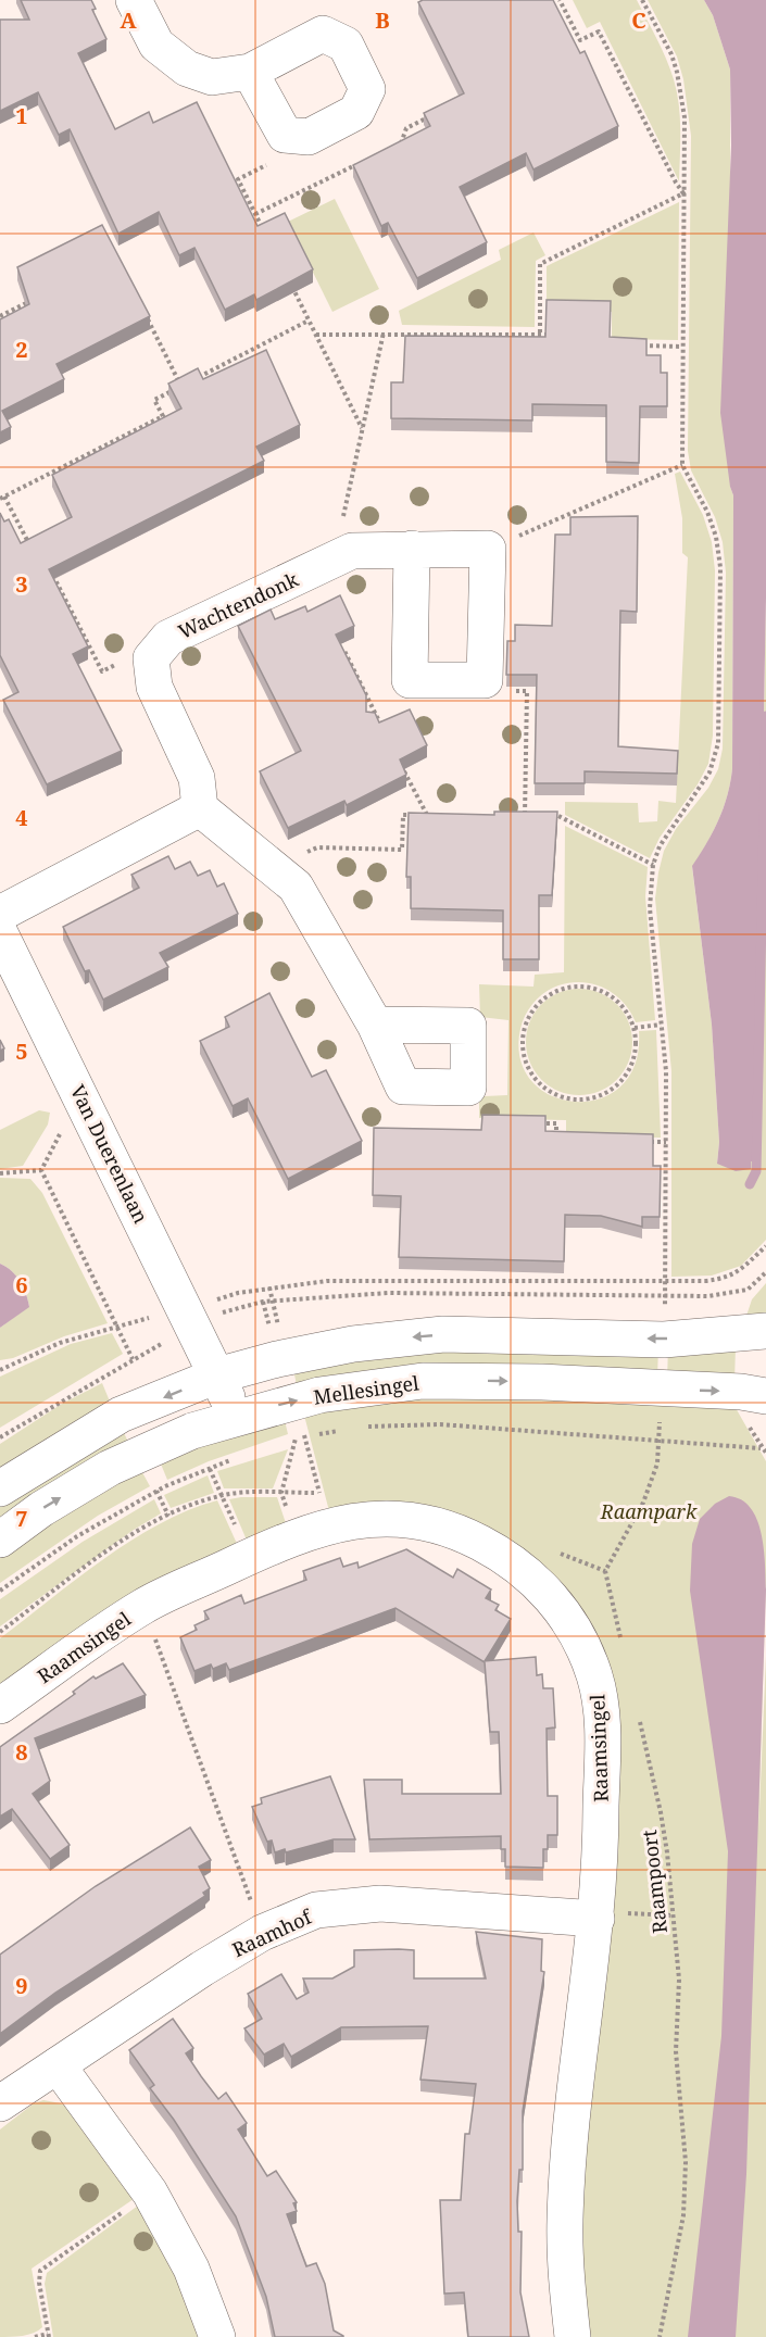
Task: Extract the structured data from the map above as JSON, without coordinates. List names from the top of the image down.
{
  "streets": {
    "street": [
      "Wachtendonk",
      "Van Duerenlaan",
      "Mellesingel",
      "Raamsingel",
      "Raamhof"
    ],
    "path": ["Raampoort"]
  },
  "crossings": [
    ["Van Duerenlaan", "Mellesingel"],
    ["Raamsingel", "Raamhof"]
  ],
  "parks": ["Raampark"],
  "grid": {
    "columns": ["A", "B", "C"],
    "rows": [
      "1",
      "2",
      "3",
      "4",
      "5",
      "6",
      "7",
      "8",
      "9"
    ]
  }
}
